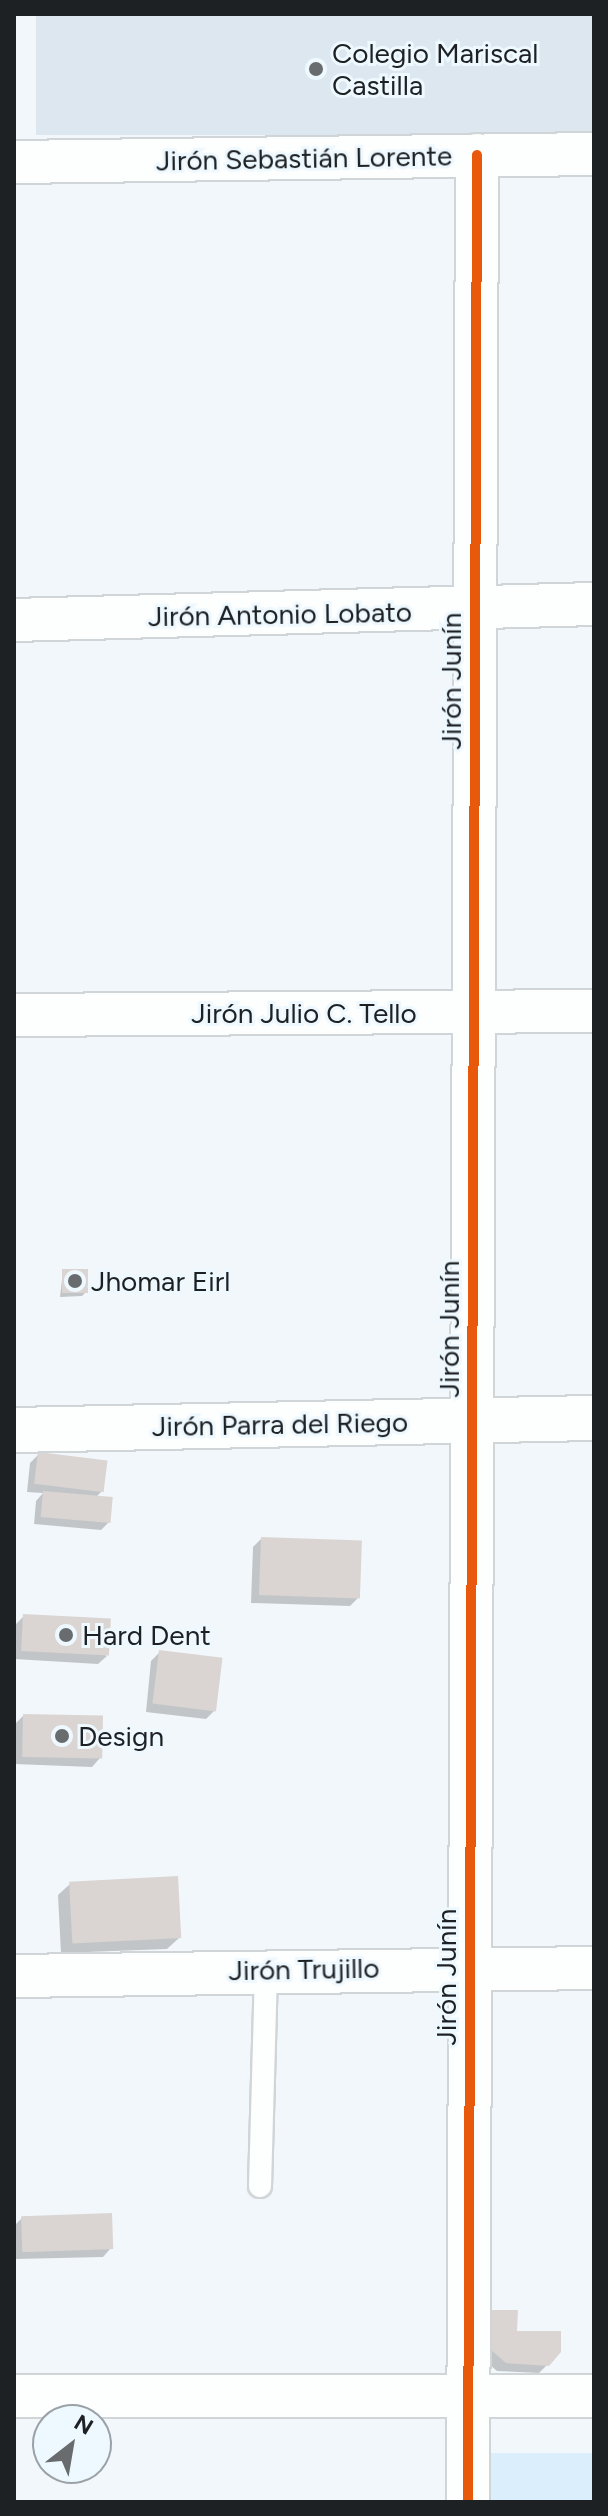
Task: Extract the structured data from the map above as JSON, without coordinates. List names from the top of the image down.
{
  "streets": {
    "street": [
      "Jirón Sebastián Lorente",
      "Jirón Antonio Lobato",
      "Jirón Junín",
      "Jirón Julio C. Tello",
      "Jirón Parra del Riego",
      "Jirón Trujillo"
    ]
  },
  "crossings": [
    ["Jirón Sebastián Lorente", "Jirón Junín"],
    ["Jirón Antonio Lobato", "Jirón Junín"],
    ["Jirón Junín", "Jirón Julio C. Tello"],
    ["Jirón Junín", "Jirón Parra del Riego"],
    ["Jirón Junín", "Jirón Trujillo"]
  ],
  "places": [
    "Colegio Mariscal Castilla",
    "Jhomar Eirl",
    "Hard Dent",
    "Design"
  ],
  "north": "top right"
}
